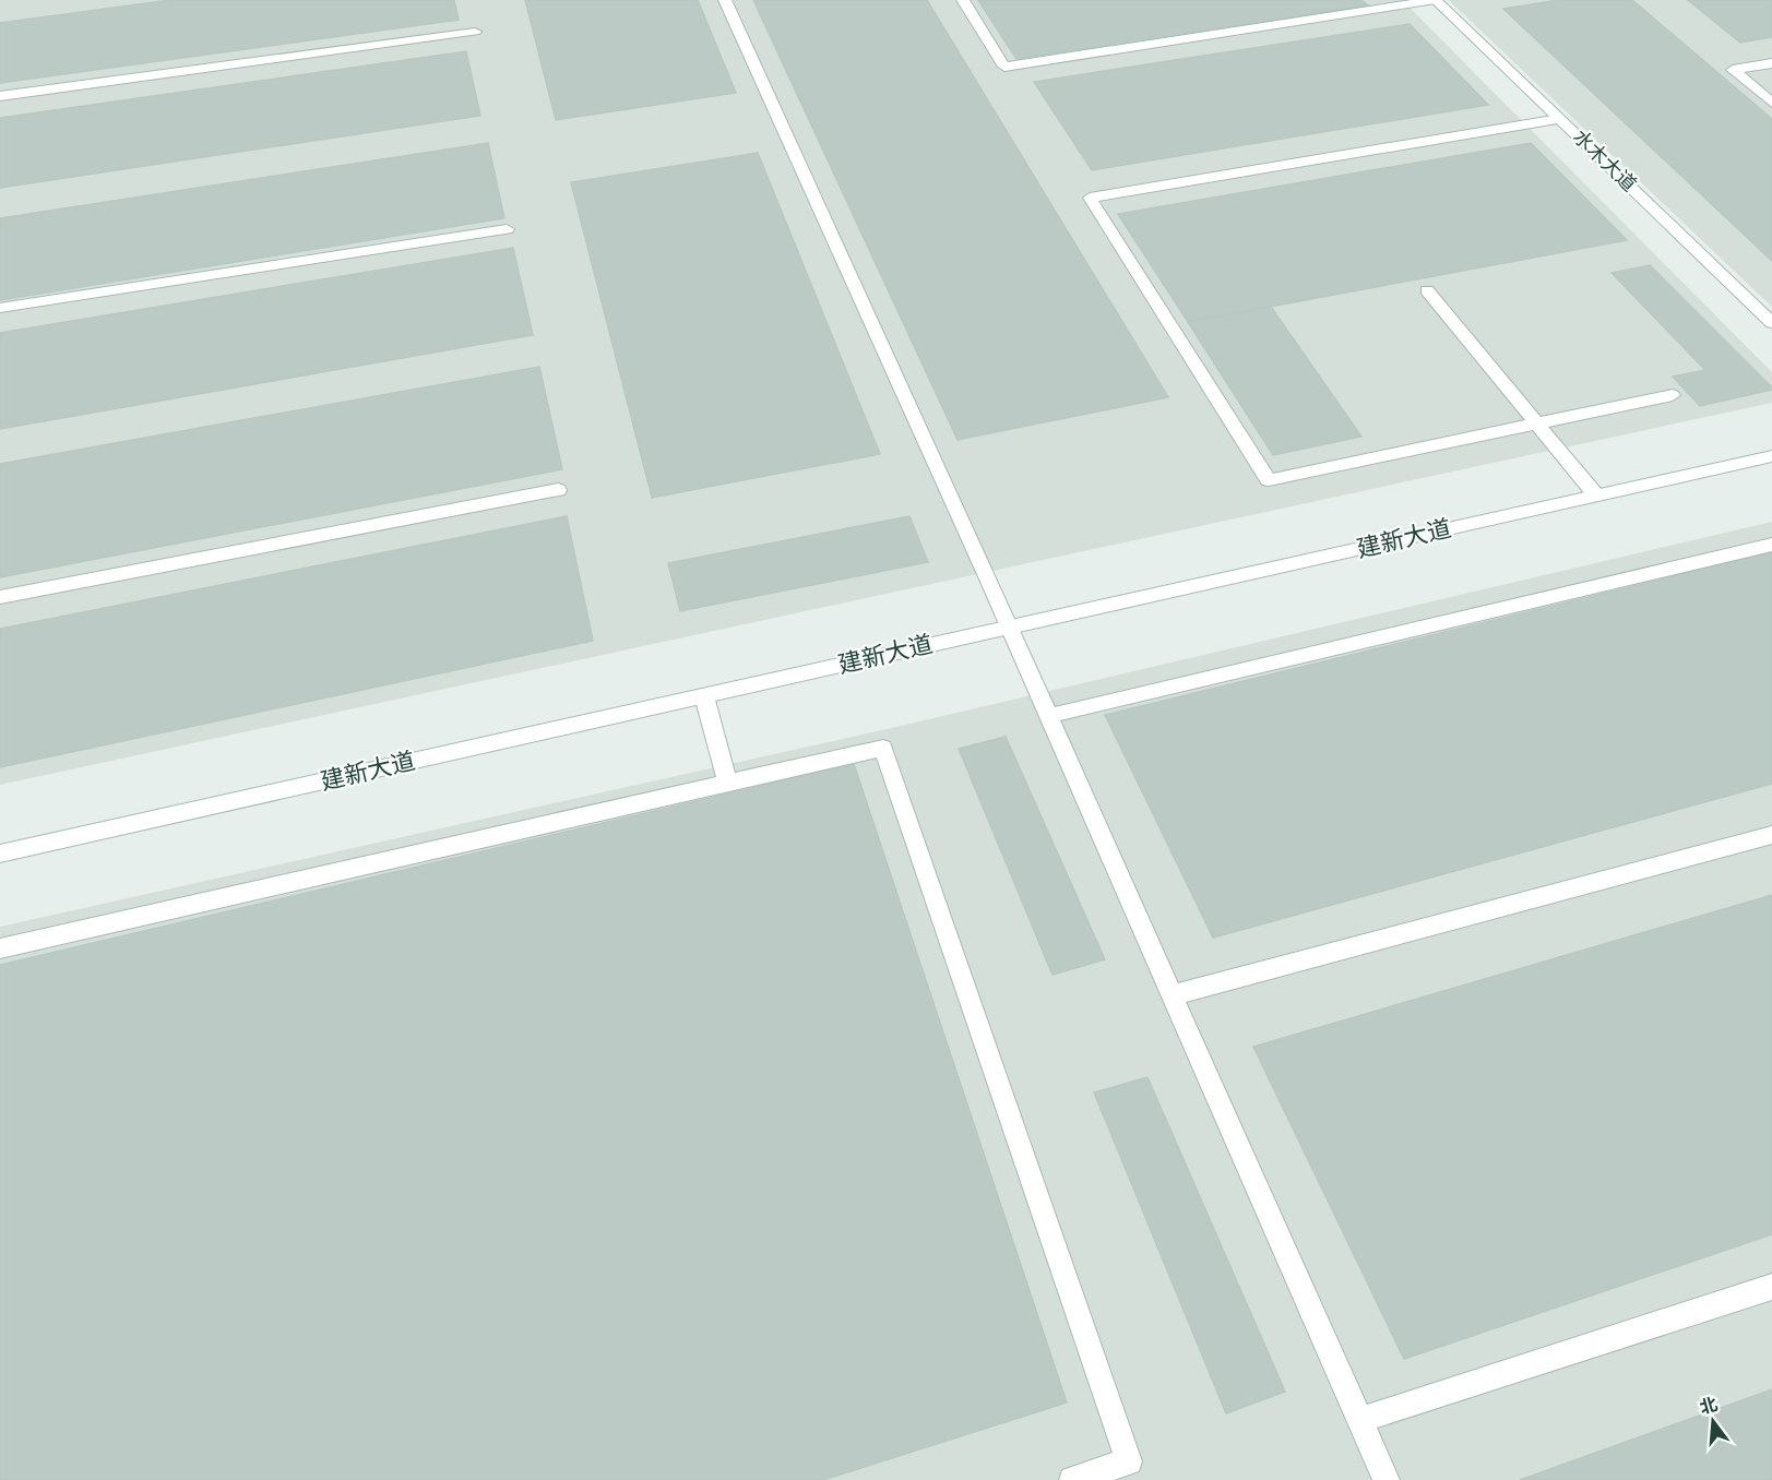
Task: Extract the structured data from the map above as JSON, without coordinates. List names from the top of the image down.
{
  "streets": {
    "street": ["水木大道", "建新大道"]
  },
  "north": "top"
}
